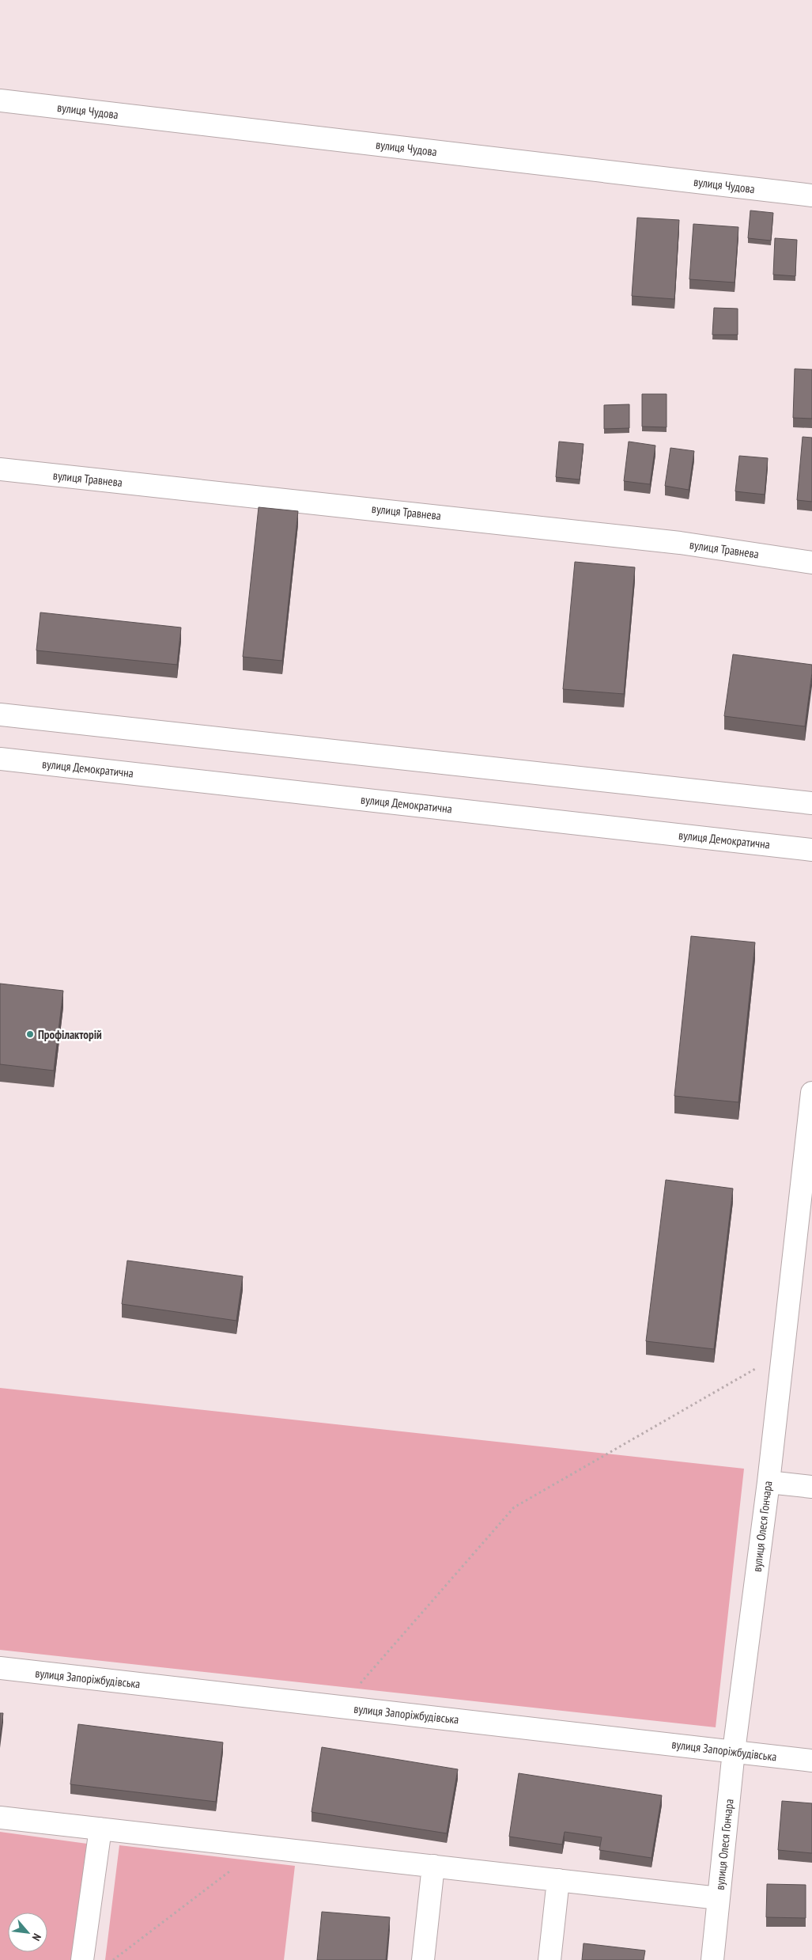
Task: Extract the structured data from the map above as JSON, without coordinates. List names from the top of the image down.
{
  "streets": {
    "street": [
      "вулиця Чудова",
      "вулиця Травнева",
      "вулиця Демократична",
      "вулиця Олеся Гончара",
      "вулиця Запоріжбудівська"
    ]
  },
  "crossings": [
    ["вулиця Олеся Гончара", "вулиця Запоріжбудівська"]
  ],
  "places": ["Профілакторій"],
  "north": "bottom right"
}
